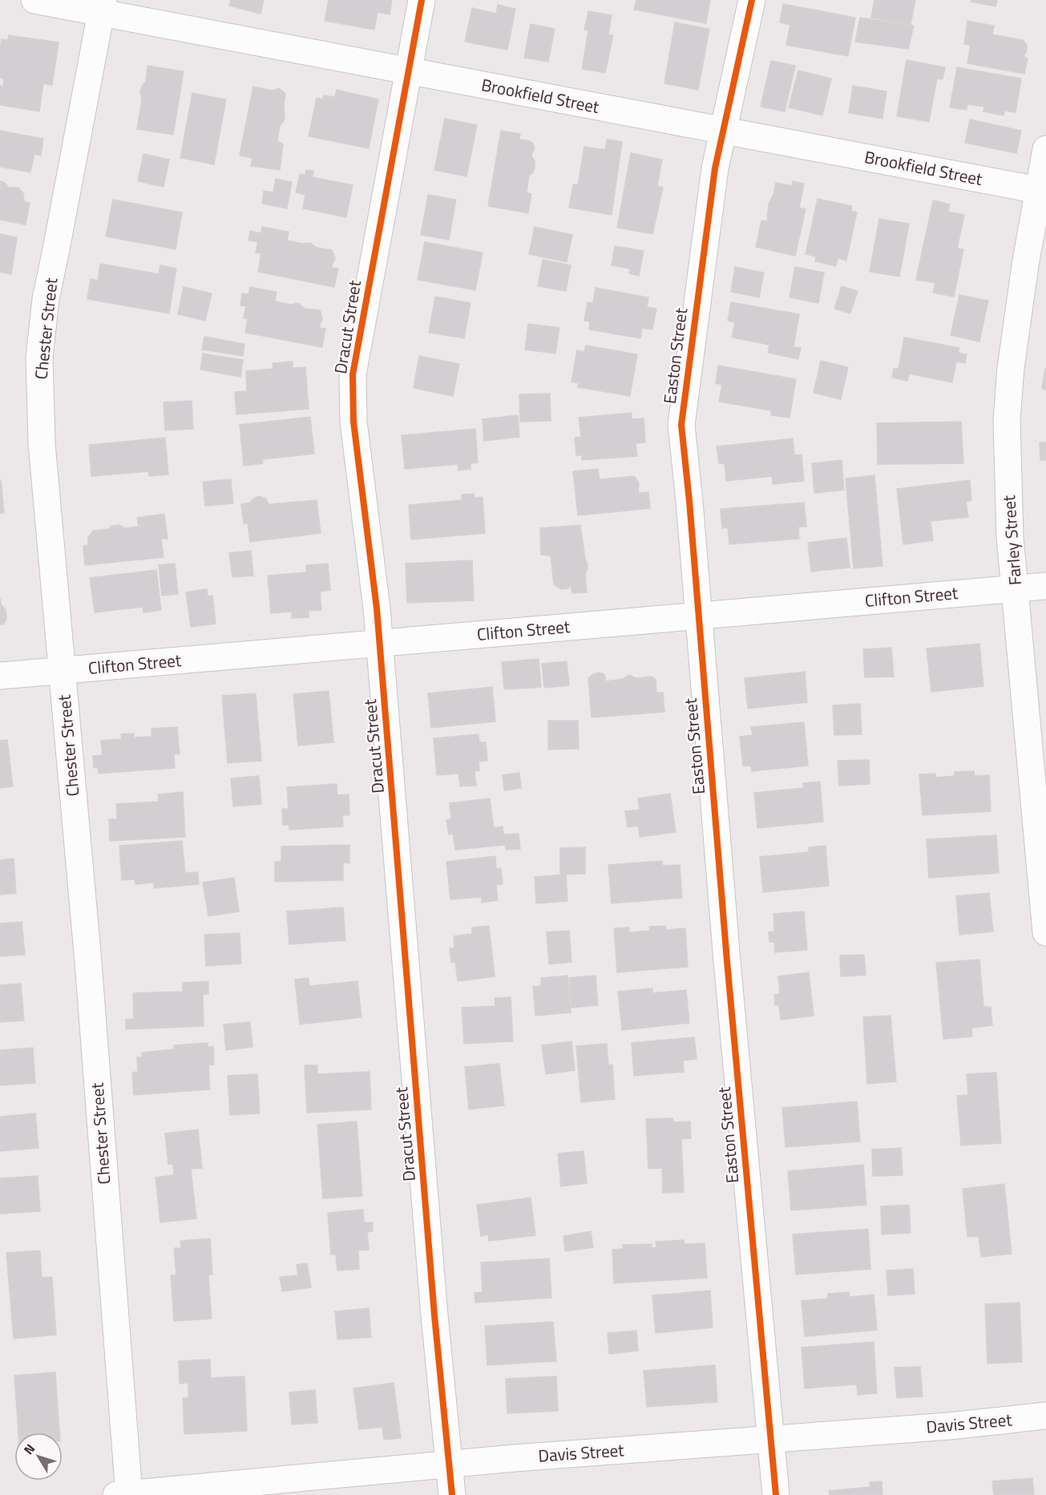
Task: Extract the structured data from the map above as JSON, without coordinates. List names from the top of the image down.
{
  "streets": {
    "street": [
      "Brookfield Street",
      "Dracut Street",
      "Chester Street",
      "Easton Street",
      "Farley Street",
      "Clifton Street",
      "Davis Street"
    ]
  },
  "crossings": [
    ["Brookfield Street", "Dracut Street"],
    ["Brookfield Street", "Chester Street"],
    ["Brookfield Street", "Easton Street"],
    ["Brookfield Street", "Farley Street"],
    ["Dracut Street", "Clifton Street"],
    ["Dracut Street", "Davis Street"],
    ["Chester Street", "Clifton Street"],
    ["Chester Street", "Davis Street"],
    ["Easton Street", "Clifton Street"],
    ["Easton Street", "Davis Street"],
    ["Farley Street", "Clifton Street"]
  ],
  "north": "top left"
}
